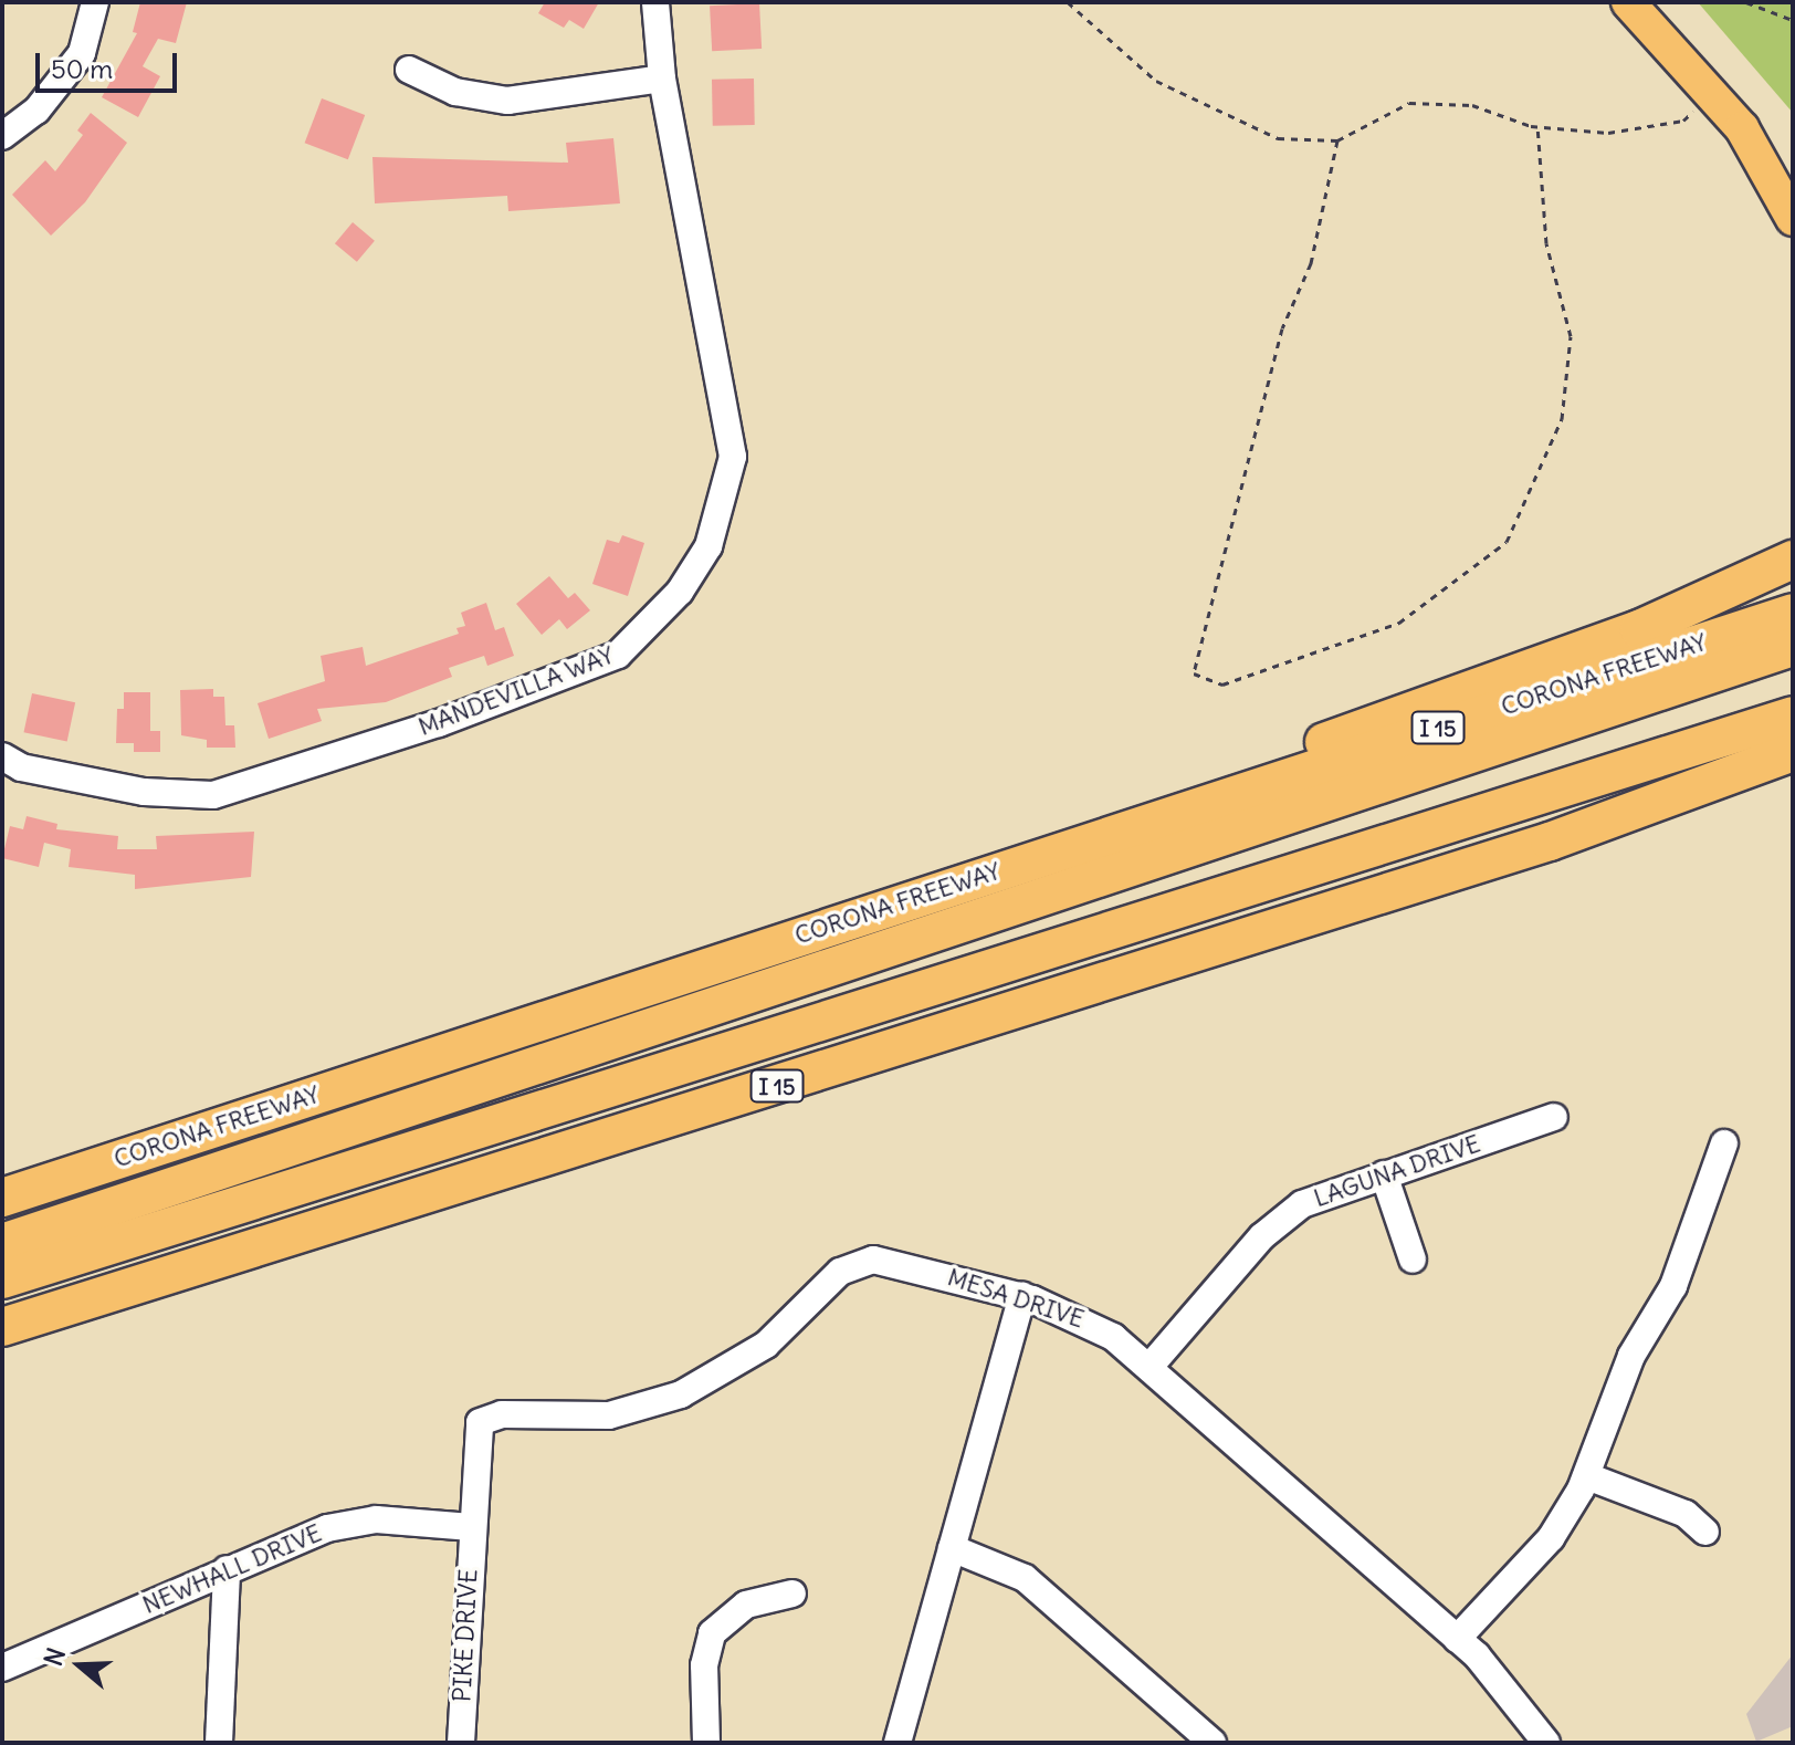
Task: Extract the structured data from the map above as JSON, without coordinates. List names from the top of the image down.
{
  "streets": {
    "highway": ["CORONA FREEWAY", "I 15"],
    "street": [
      "MANDEVILLA WAY",
      "LAGUNA DRIVE",
      "MESA DRIVE",
      "NEWHALL DRIVE",
      "PIKE DRIVE"
    ]
  },
  "crossings": [
    ["LAGUNA DRIVE", "MESA DRIVE"],
    ["MESA DRIVE", "NEWHALL DRIVE"],
    ["MESA DRIVE", "PIKE DRIVE"],
    ["NEWHALL DRIVE", "PIKE DRIVE"]
  ],
  "scale_bar": "50 m",
  "north": "left"
}
